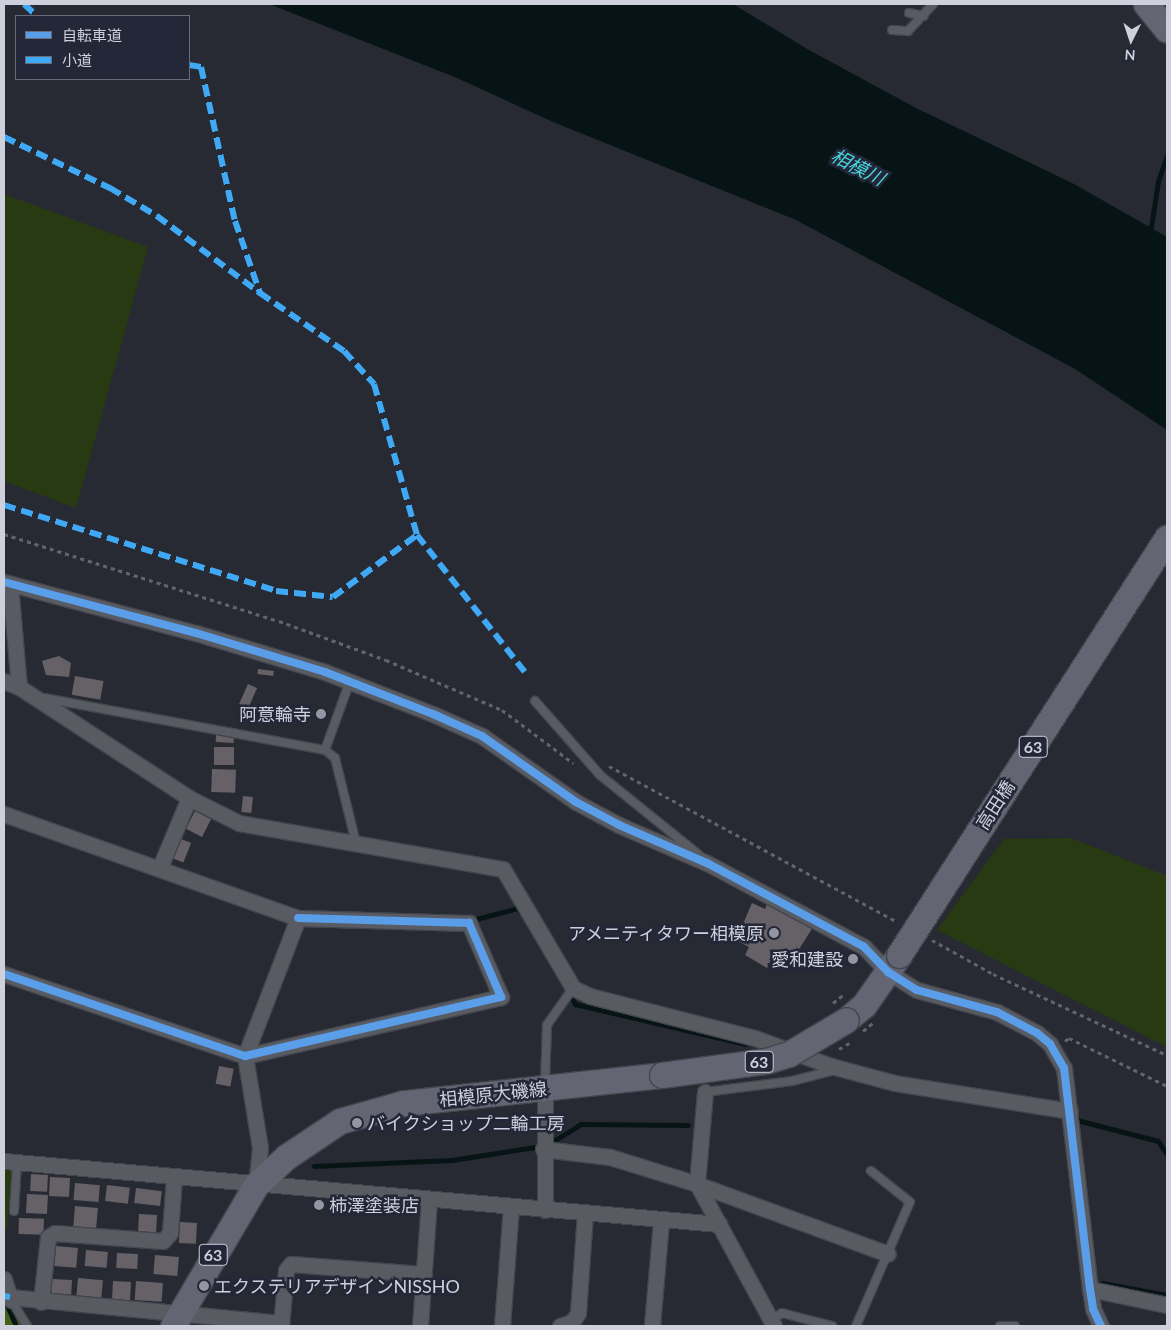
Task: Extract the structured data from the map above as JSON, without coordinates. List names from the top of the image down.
{
  "streets": {
    "main road": ["63", "高田橋", "相模原大磯線"]
  },
  "crossings": [
    ["63", "高田橋"],
    ["63", "相模原大磯線"]
  ],
  "water": ["相模川"],
  "places": [
    "阿意輪寺",
    "アメニティタワー相模原",
    "愛和建設",
    "バイクショップ二輪工房",
    "柿澤塗装店",
    "エクステリアデザインNISSHO"
  ],
  "legend": ["自転車道", "小道"],
  "north": "bottom"
}
